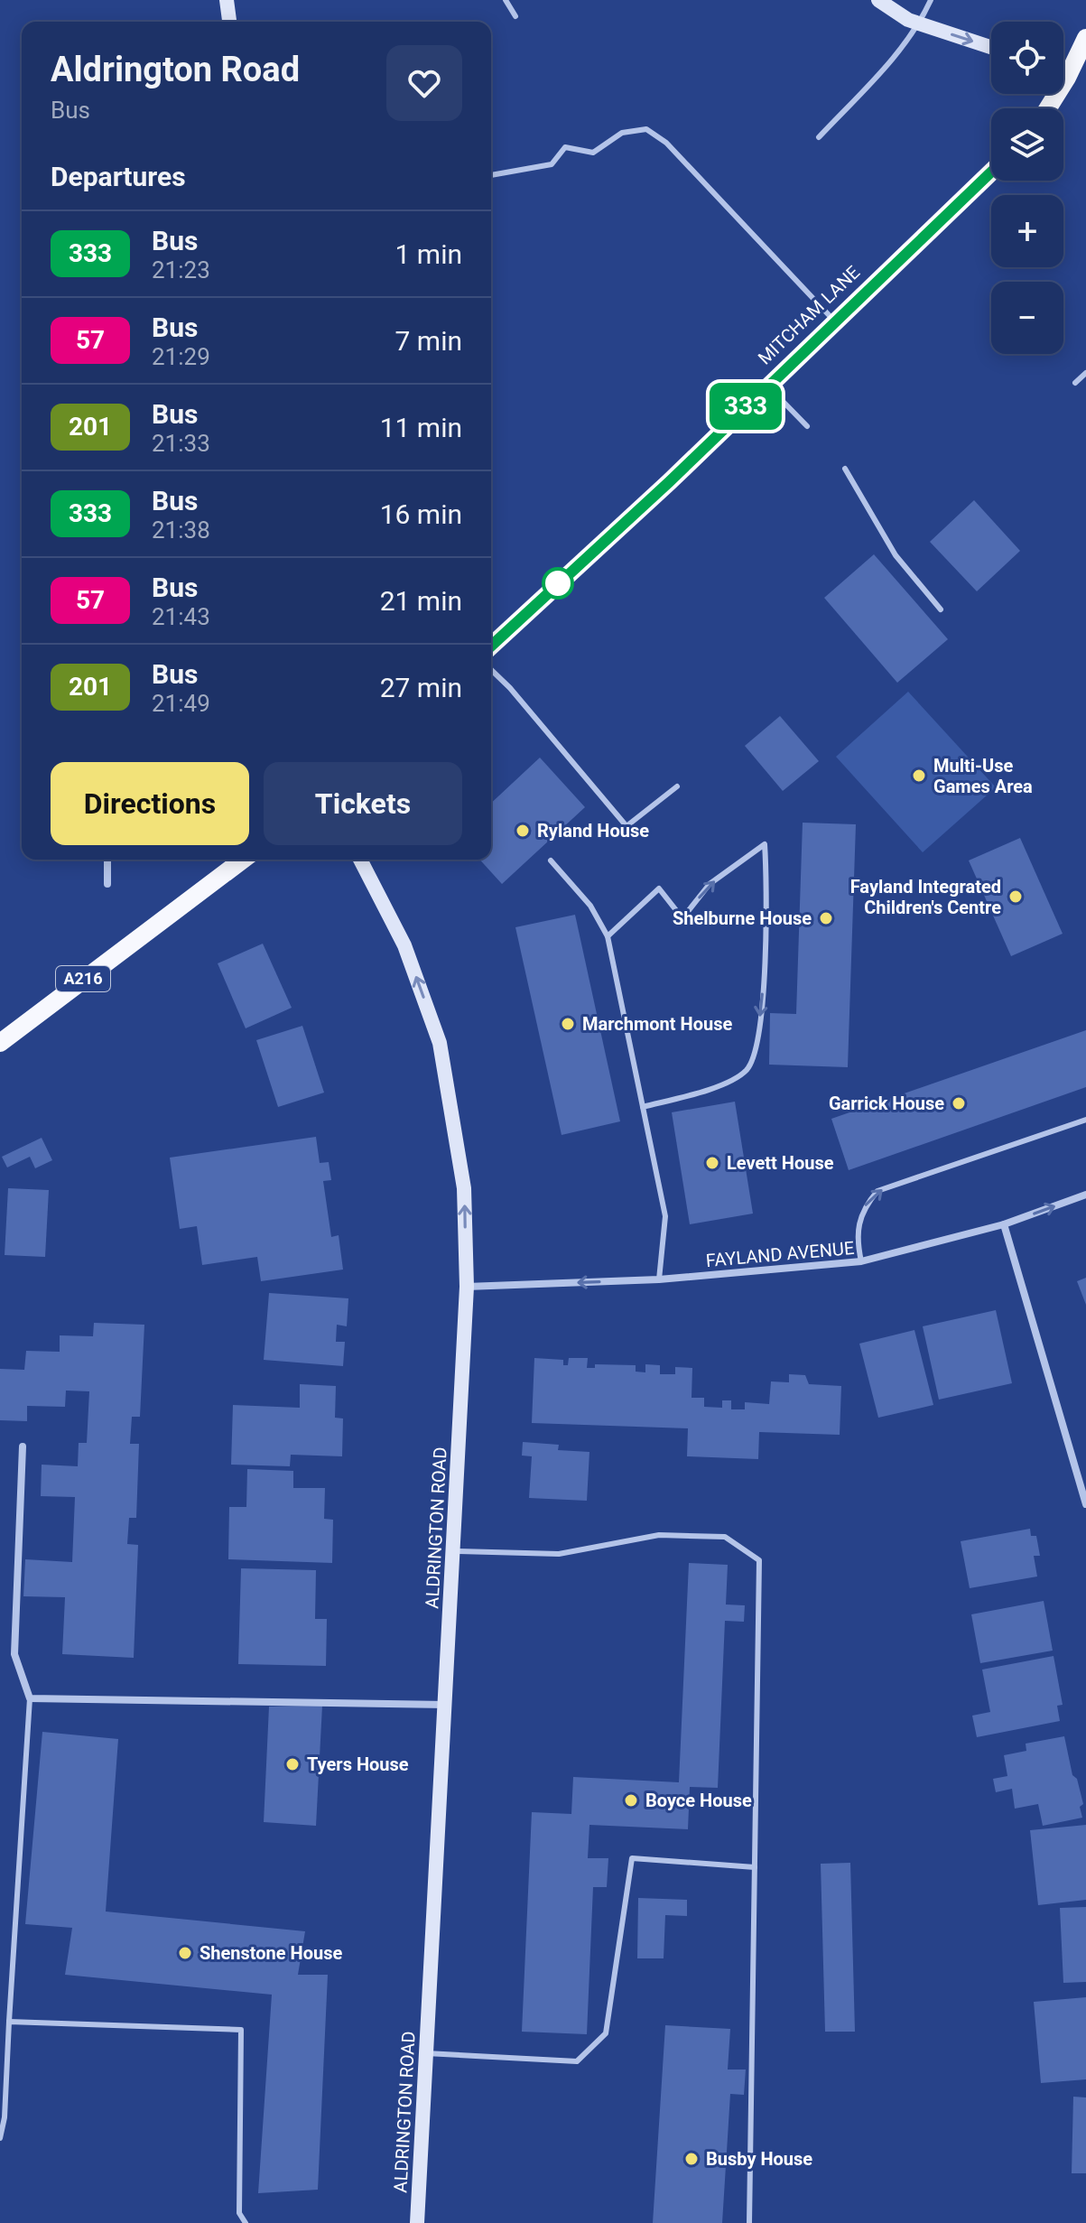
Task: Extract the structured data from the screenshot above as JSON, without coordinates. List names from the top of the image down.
{
  "streets": {
    "main road": ["MITCHAM LANE", "A216"],
    "street": ["FAYLAND AVENUE", "ALDRINGTON ROAD"]
  },
  "crossings": [
    ["FAYLAND AVENUE", "ALDRINGTON ROAD"]
  ],
  "places": [
    "Multi-Use Games Area",
    "Ryland House",
    "Fayland Integrated Children's Centre",
    "Shelburne House",
    "Marchmont House",
    "Garrick House",
    "Levett House",
    "Tyers House",
    "Boyce House",
    "Shenstone House",
    "Busby House"
  ],
  "lines": ["bus line 333"],
  "page": {
    "on_map": "333",
    "map_buttons": ["+", "−"],
    "heading": [
      ["Aldrington Road", "Bus"],
      "Departures"
    ],
    "list": [
      {
        "mark": "333",
        "name": "Bus",
        "note": "21:23",
        "value": "1 min"
      },
      {
        "mark": "57",
        "name": "Bus",
        "note": "21:29",
        "value": "7 min"
      },
      {
        "mark": "201",
        "name": "Bus",
        "note": "21:33",
        "value": "11 min"
      },
      {
        "mark": "333",
        "name": "Bus",
        "note": "21:38",
        "value": "16 min"
      },
      {
        "mark": "57",
        "name": "Bus",
        "note": "21:43",
        "value": "21 min"
      },
      {
        "mark": "201",
        "name": "Bus",
        "note": "21:49",
        "value": "27 min"
      }
    ],
    "buttons": ["Directions", "Tickets"]
  }
}
